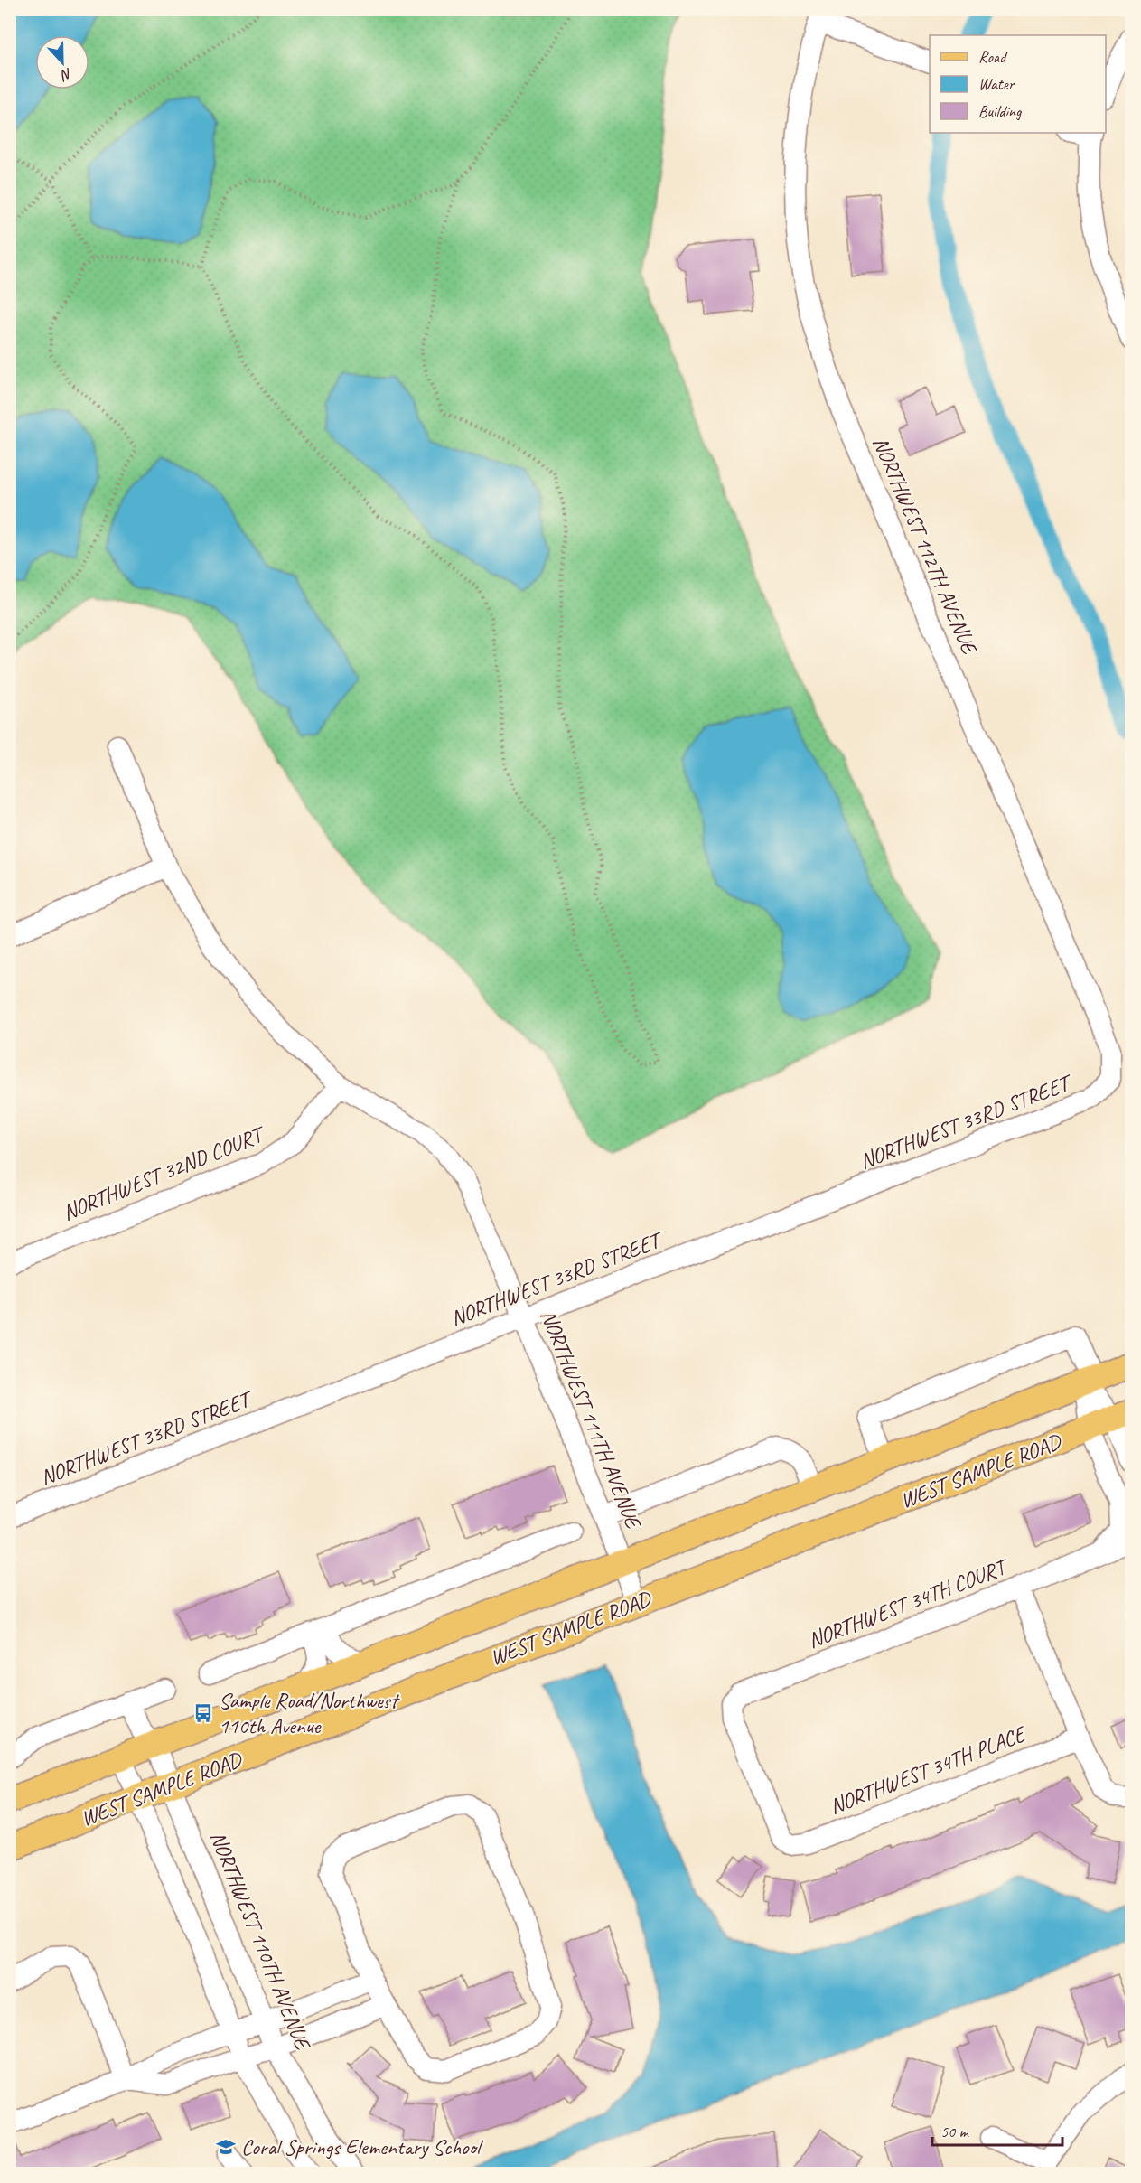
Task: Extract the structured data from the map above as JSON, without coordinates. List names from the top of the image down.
{
  "streets": {
    "main road": ["WEST SAMPLE ROAD"],
    "street": [
      "NORTHWEST 112TH AVENUE",
      "NORTHWEST 33RD STREET",
      "NORTHWEST 32ND COURT",
      "NORTHWEST 111TH AVENUE",
      "NORTHWEST 34TH COURT",
      "NORTHWEST 34TH PLACE",
      "NORTHWEST 110TH AVENUE"
    ]
  },
  "crossings": [
    ["NORTHWEST 112TH AVENUE", "NORTHWEST 33RD STREET"],
    ["NORTHWEST 33RD STREET", "NORTHWEST 111TH AVENUE"],
    ["NORTHWEST 32ND COURT", "NORTHWEST 111TH AVENUE"],
    ["NORTHWEST 111TH AVENUE", "WEST SAMPLE ROAD"],
    ["WEST SAMPLE ROAD", "NORTHWEST 34TH COURT"],
    ["WEST SAMPLE ROAD", "NORTHWEST 110TH AVENUE"],
    ["NORTHWEST 34TH COURT", "NORTHWEST 34TH PLACE"]
  ],
  "places": {
    "bus stop": ["Sample Road/Northwest 110th Avenue"],
    "school or university": ["Coral Springs Elementary School"]
  },
  "legend": ["Road", "Water", "Building"],
  "scale_bar": "50 m",
  "north": "bottom"
}
